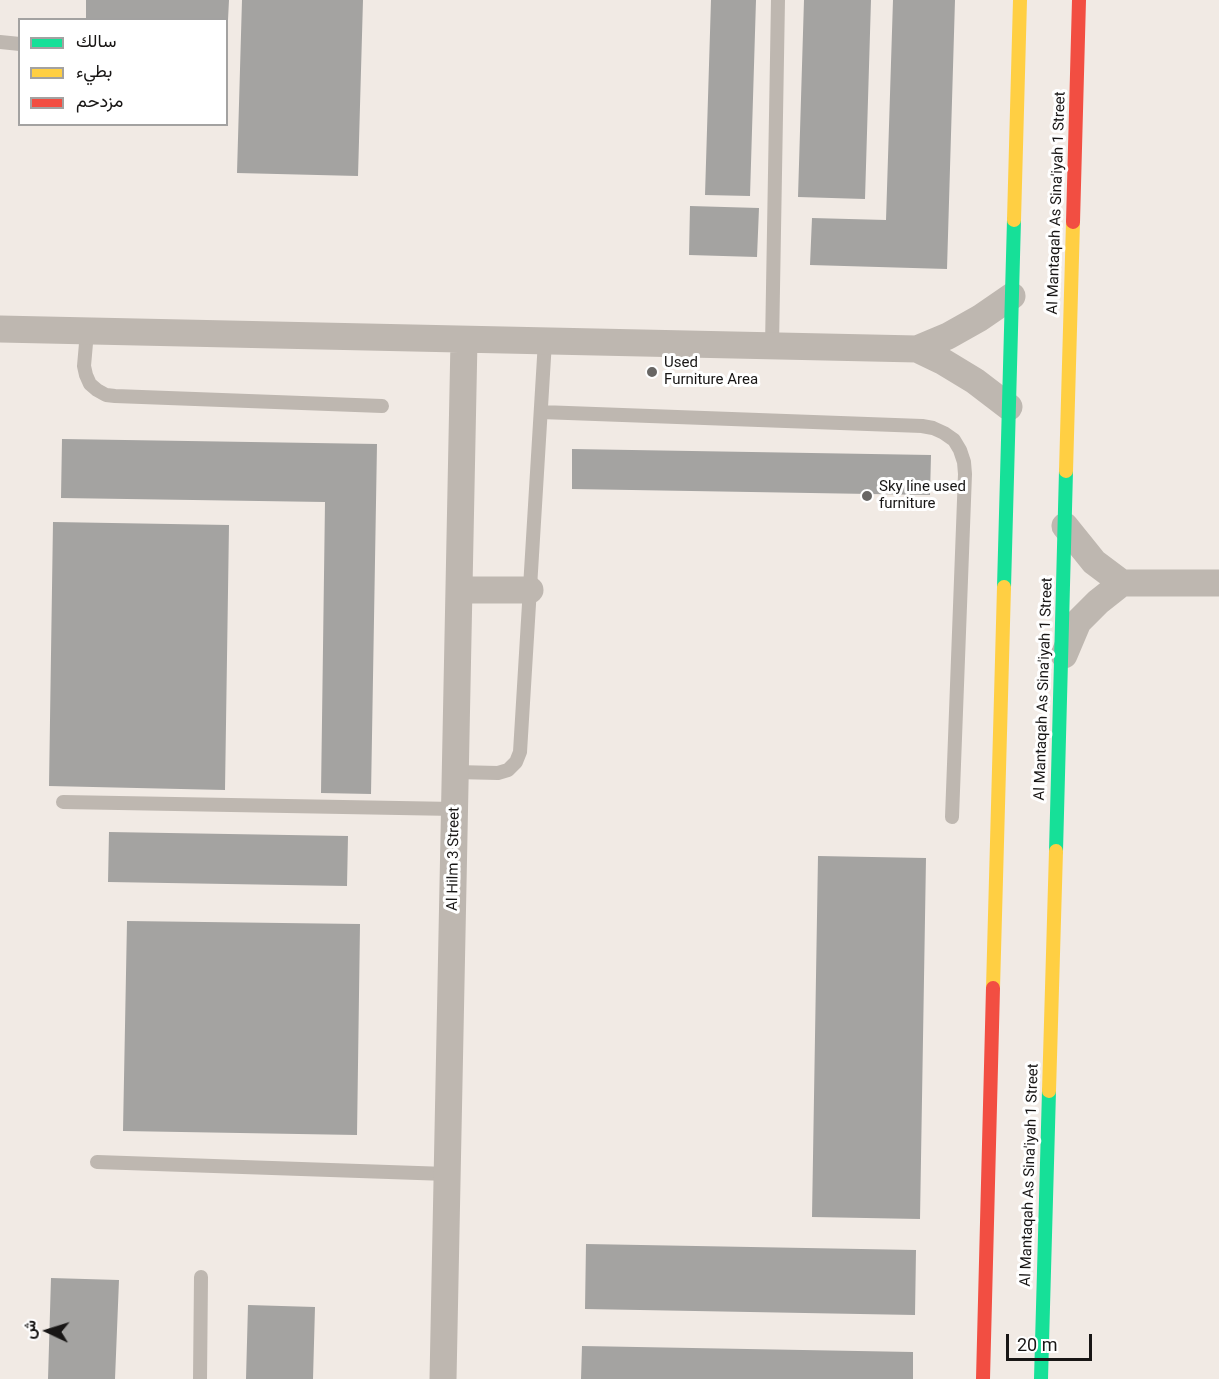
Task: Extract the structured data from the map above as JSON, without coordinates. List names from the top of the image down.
{
  "streets": {
    "street": ["Al Mantaqah As Sina'iyah 1 Street", "Al Hilm 3 Street"]
  },
  "places": ["Used Furniture Area", "Sky line used furniture"],
  "legend": ["سالك", "بطيء", "مزدحم"],
  "scale_bar": "20 m",
  "north": "left"
}
